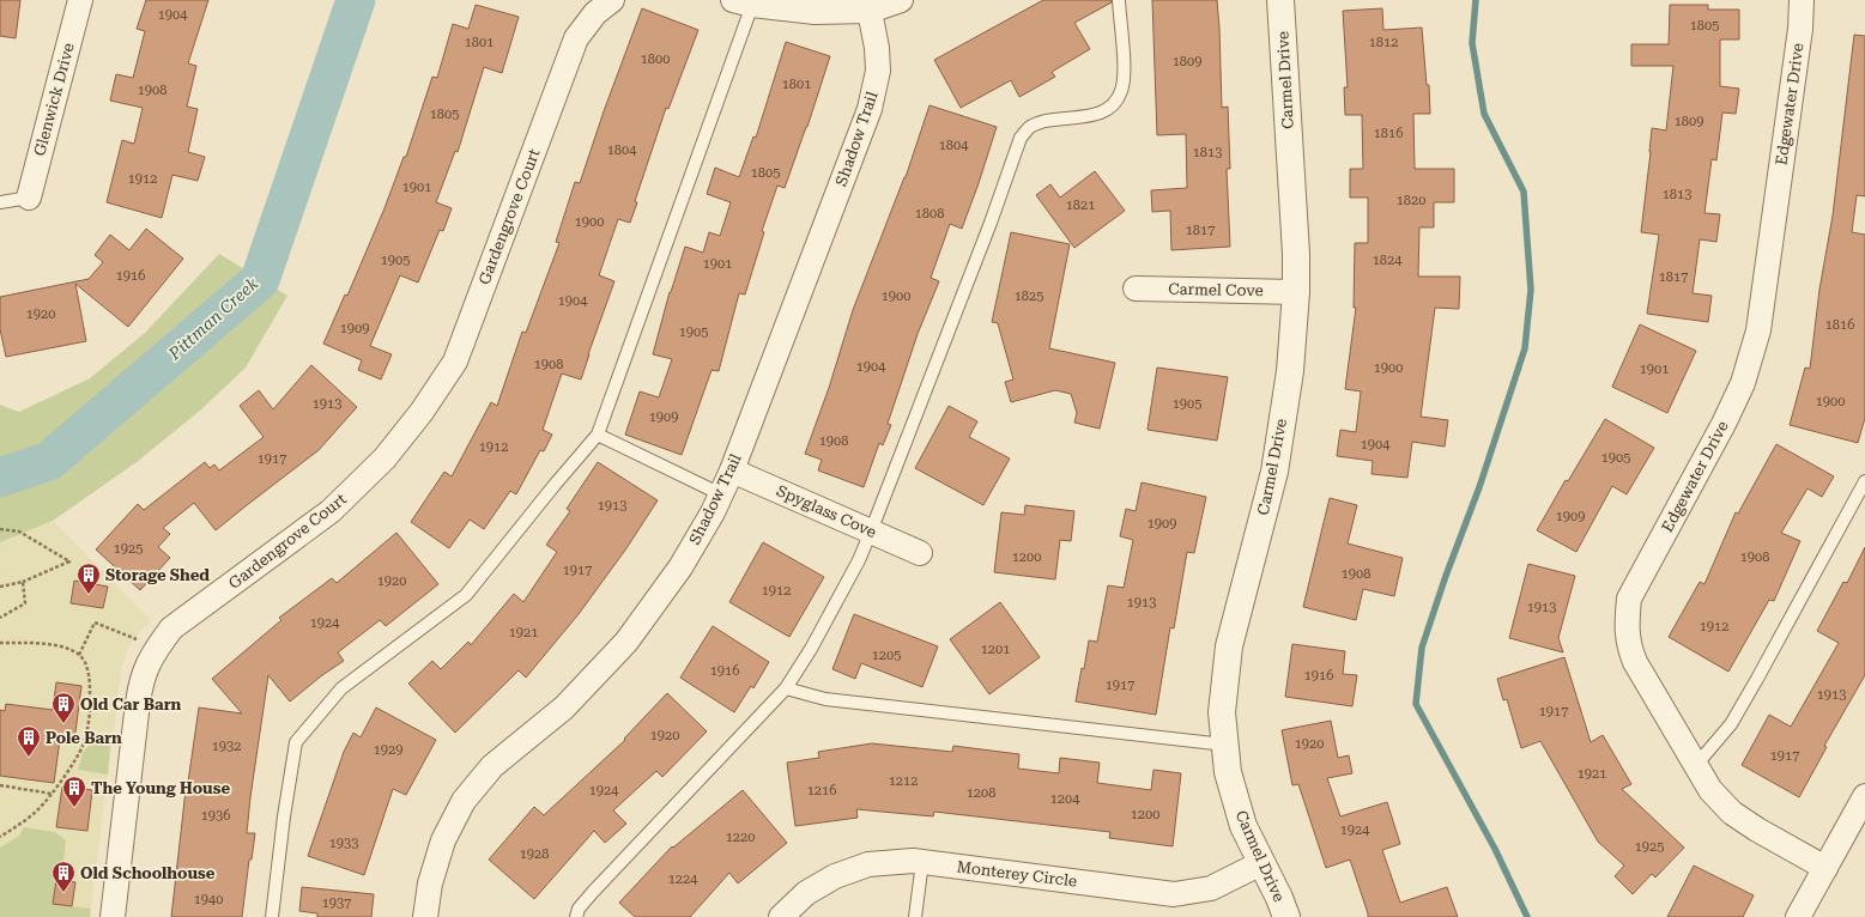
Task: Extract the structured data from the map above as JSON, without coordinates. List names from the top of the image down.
{
  "streets": {
    "street": [
      "Carmel Drive",
      "Glenwick Drive",
      "Edgewater Drive",
      "Shadow Trail",
      "Gardengrove Court",
      "Carmel Cove",
      "Spyglass Cove",
      "Monterey Circle"
    ]
  },
  "crossings": [
    ["Carmel Drive", "Carmel Cove"],
    ["Carmel Drive", "Monterey Circle"],
    ["Shadow Trail", "Spyglass Cove"]
  ],
  "water": ["Pittman Creek"],
  "places": {
    "building": [
      "Storage Shed",
      "Old Car Barn",
      "Pole Barn",
      "The Young House",
      "Old Schoolhouse"
    ]
  },
  "house_numbers": [
    "1904",
    "1805",
    "1801",
    "1812",
    "1800",
    "1809",
    "1801",
    "1908",
    "1805",
    "1809",
    "1816",
    "1804",
    "1804",
    "1813",
    "1805",
    "1912",
    "1901",
    "1813",
    "1820",
    "1821",
    "1808",
    "1900",
    "1817",
    "1905",
    "1824",
    "1901",
    "1916",
    "1817",
    "1900",
    "1825",
    "1904",
    "1920",
    "1816",
    "1909",
    "1905",
    "1908",
    "1904",
    "1900",
    "1901",
    "1900",
    "1913",
    "1905",
    "1909",
    "1908",
    "1904",
    "1912",
    "1905",
    "1917",
    "1913",
    "1909",
    "1909",
    "1925",
    "1200",
    "1908",
    "1917",
    "1908",
    "1920",
    "1912",
    "1913",
    "1913",
    "1924",
    "1912",
    "1921",
    "1201",
    "1205",
    "1916",
    "1916",
    "1917",
    "1913",
    "1917",
    "1920",
    "1920",
    "1932",
    "1929",
    "1917",
    "1921",
    "1212",
    "1924",
    "1216",
    "1208",
    "1204",
    "1200",
    "1936",
    "1924",
    "1220",
    "1933",
    "1925",
    "1928",
    "1224",
    "1940",
    "1937"
  ]
}
